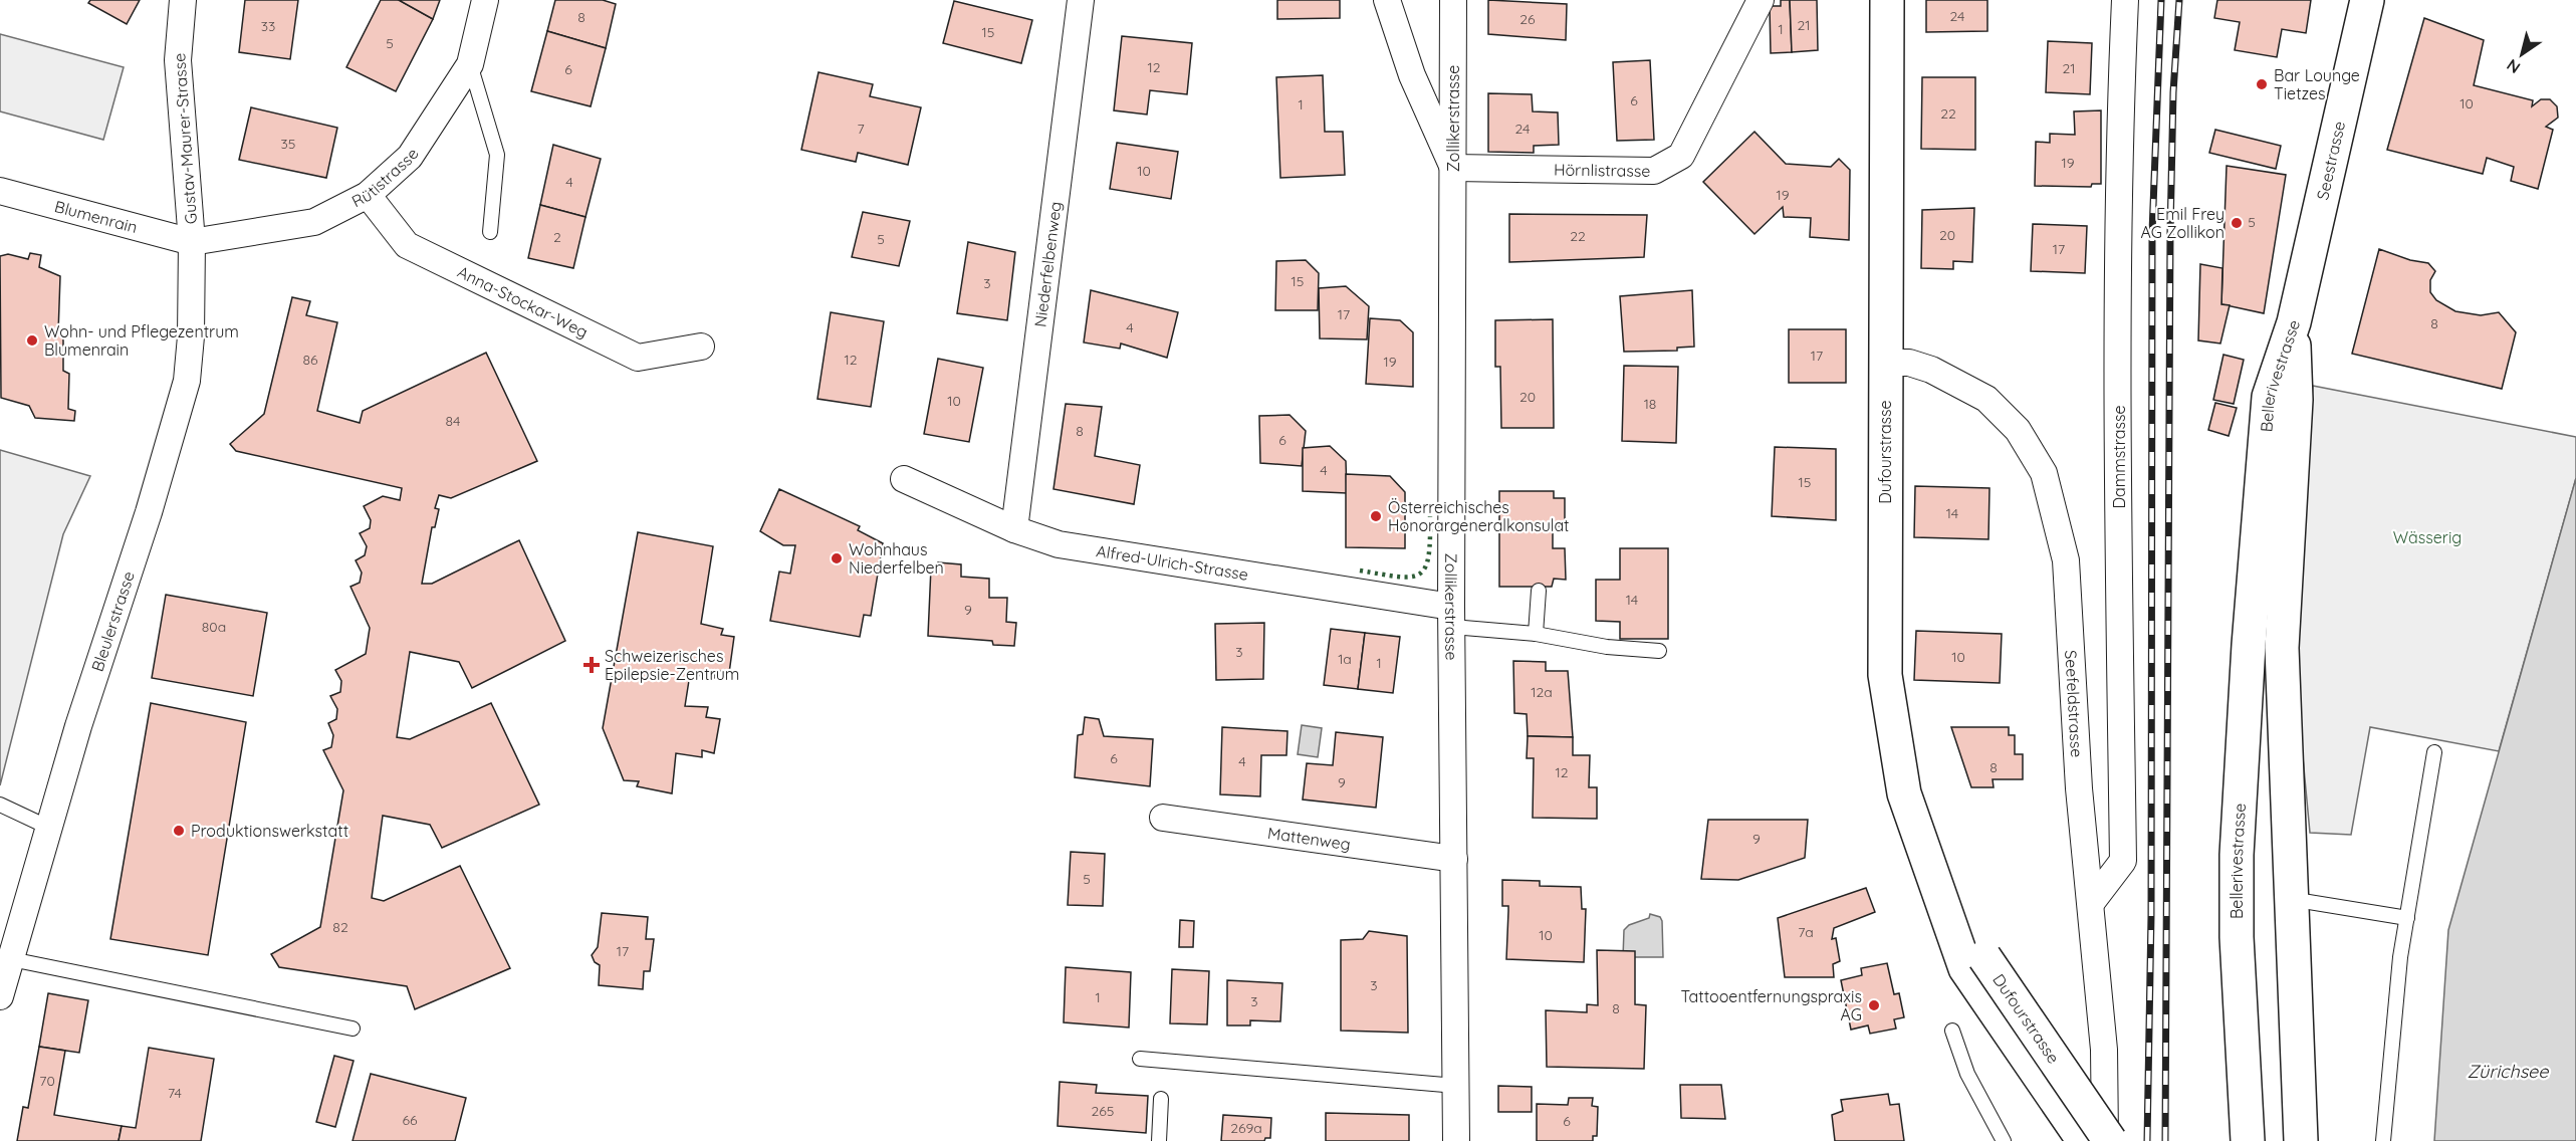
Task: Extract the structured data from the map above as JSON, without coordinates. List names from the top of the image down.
{
  "streets": {
    "main road": ["Seestrasse", "Bellerivestrasse", "Dufourstrasse"],
    "street": [
      "Zollikerstrasse",
      "Gustav-Maurer-Strasse",
      "Hörnlistrasse",
      "Rütistrasse",
      "Blumenrain",
      "Niederfelbenweg",
      "Anna-Stockar-Weg",
      "Dammstrasse",
      "Alfred-Ulrich-Strasse",
      "Bleulerstrasse",
      "Seefeldstrasse",
      "Mattenweg"
    ]
  },
  "crossings": [
    ["Zollikerstrasse", "Hörnlistrasse"],
    ["Zollikerstrasse", "Alfred-Ulrich-Strasse"],
    ["Zollikerstrasse", "Mattenweg"],
    ["Gustav-Maurer-Strasse", "Rütistrasse"],
    ["Gustav-Maurer-Strasse", "Blumenrain"],
    ["Gustav-Maurer-Strasse", "Bleulerstrasse"],
    ["Seestrasse", "Bellerivestrasse"],
    ["Rütistrasse", "Blumenrain"],
    ["Rütistrasse", "Anna-Stockar-Weg"],
    ["Rütistrasse", "Bleulerstrasse"],
    ["Blumenrain", "Bleulerstrasse"],
    ["Niederfelbenweg", "Alfred-Ulrich-Strasse"],
    ["Dufourstrasse", "Seefeldstrasse"],
    ["Dammstrasse", "Seefeldstrasse"]
  ],
  "water": ["Zürichsee"],
  "parks": ["Wässerig"],
  "places": {
    "other": [
      "Bar Lounge Tietzes",
      "Emil Frey AG Zollikon",
      "Wohn- und Pflegezentrum Blumenrain",
      "Österreichisches Honorargeneralkonsulat",
      "Wohnhaus Niederfelben",
      "Produktionswerkstatt",
      "Tattooentfernungspraxis AG"
    ],
    "health": ["Schweizerisches Epilepsie-Zentrum"]
  },
  "house_numbers": [
    "24",
    "8",
    "26",
    "21",
    "33",
    "1",
    "15",
    "5",
    "12",
    "21",
    "6",
    "6",
    "10",
    "1",
    "22",
    "7",
    "24",
    "35",
    "19",
    "10",
    "4",
    "19",
    "5",
    "20",
    "22",
    "2",
    "5",
    "17",
    "15",
    "3",
    "17",
    "8",
    "4",
    "17",
    "86",
    "12",
    "19",
    "20",
    "10",
    "18",
    "84",
    "8",
    "6",
    "4",
    "15",
    "14",
    "14",
    "9",
    "80a",
    "3",
    "10",
    "1a",
    "1",
    "12a",
    "6",
    "4",
    "8",
    "12",
    "9",
    "9",
    "5",
    "82",
    "7a",
    "10",
    "17",
    "3",
    "1",
    "3",
    "8",
    "70",
    "74",
    "265",
    "66",
    "6",
    "269a"
  ],
  "north": "bottom left"
}
